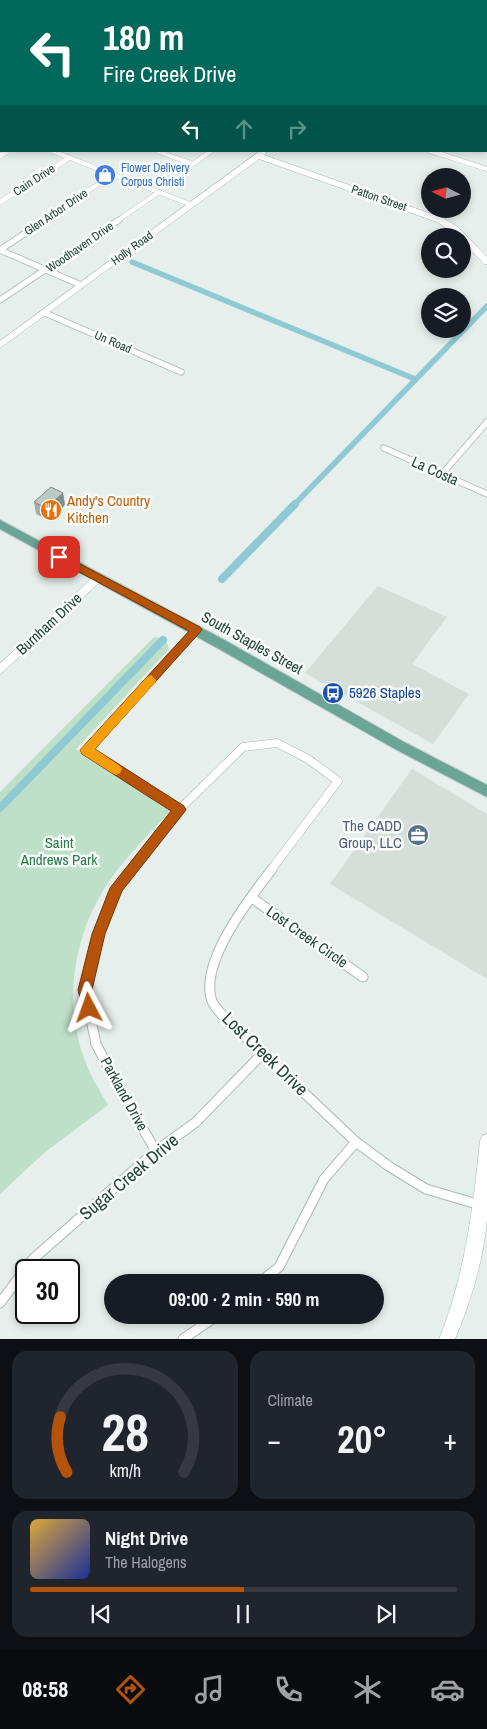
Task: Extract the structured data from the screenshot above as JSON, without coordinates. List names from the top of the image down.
{
  "streets": {
    "main road": ["Patton Street", "Holly Road", "South Staples Street"],
    "street": [
      "Cain Drive",
      "Glen Arbor Drive",
      "Woodhaven Drive",
      "Un Road",
      "La Costa",
      "Burnham Drive",
      "Lost Creek Circle",
      "Lost Creek Drive",
      "Parkland Drive",
      "Sugar Creek Drive"
    ]
  },
  "crossings": [
    ["Patton Street", "Holly Road"],
    ["Holly Road", "Un Road"],
    ["Burnham Drive", "South Staples Street"],
    ["Lost Creek Circle", "Lost Creek Drive"],
    ["Lost Creek Drive", "Parkland Drive"],
    ["Lost Creek Drive", "Sugar Creek Drive"],
    ["Parkland Drive", "Sugar Creek Drive"]
  ],
  "parks": ["Saint Andrews Park"],
  "places": {
    "shop": ["Flower Delivery Corpus Christi"],
    "restaurant": ["Andy's Country Kitchen"],
    "bus stop": ["5926 Staples"],
    "office": ["The CADD Group, LLC"]
  },
  "north": "left",
  "page": {
    "turn": ["180 m", "Fire Creek Drive"],
    "limit": "30",
    "trip": "09:00 · 2 min · 590 m",
    "tile": "Climate",
    "heat": ["−", "20°", "+"],
    "song": ["Night Drive", "The Halogens"],
    "tabs": "08:58",
    "gauge": ["28", "km/h"]
  }
}
